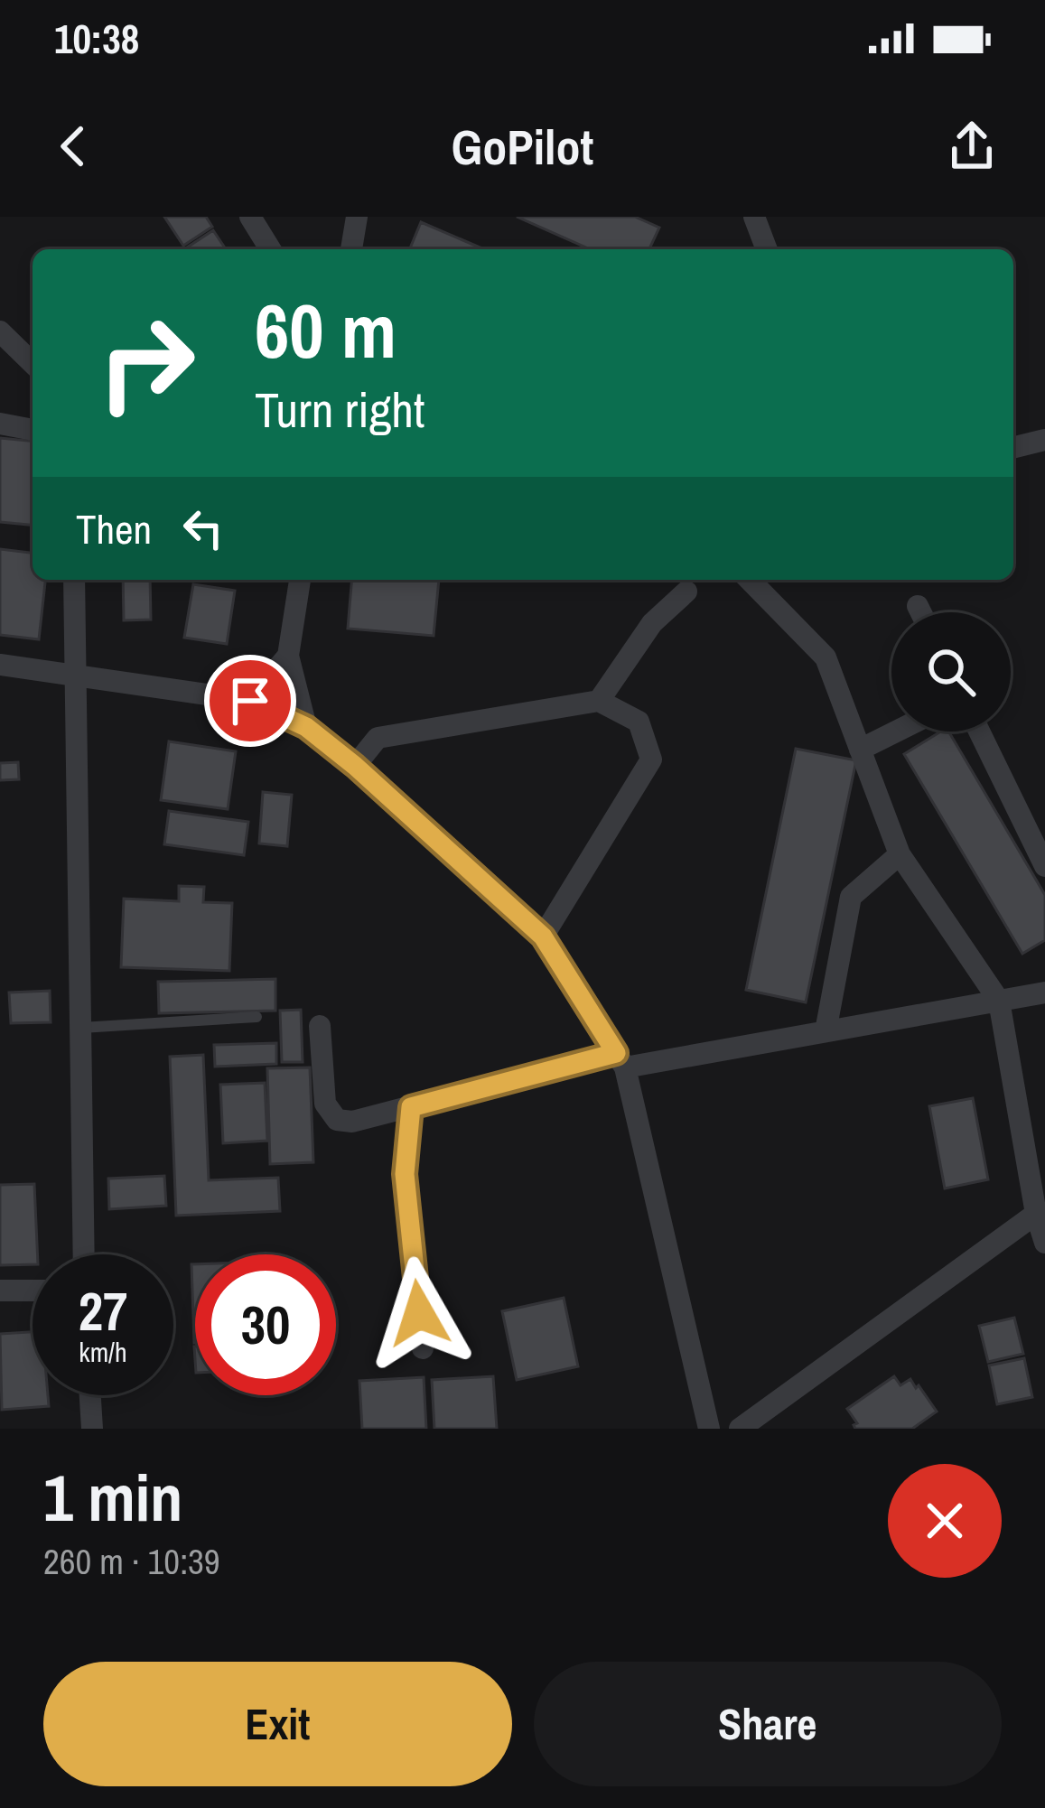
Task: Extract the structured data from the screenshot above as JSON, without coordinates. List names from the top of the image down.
{
  "page": {
    "status": "10:38",
    "header": "GoPilot",
    "turn": ["60 m", "Turn right"],
    "then": "Then",
    "speed": "27 km/h",
    "limit": "30",
    "heading": ["1 min", "260 m · 10:39"],
    "buttons": ["Exit", "Share"]
  }
}
